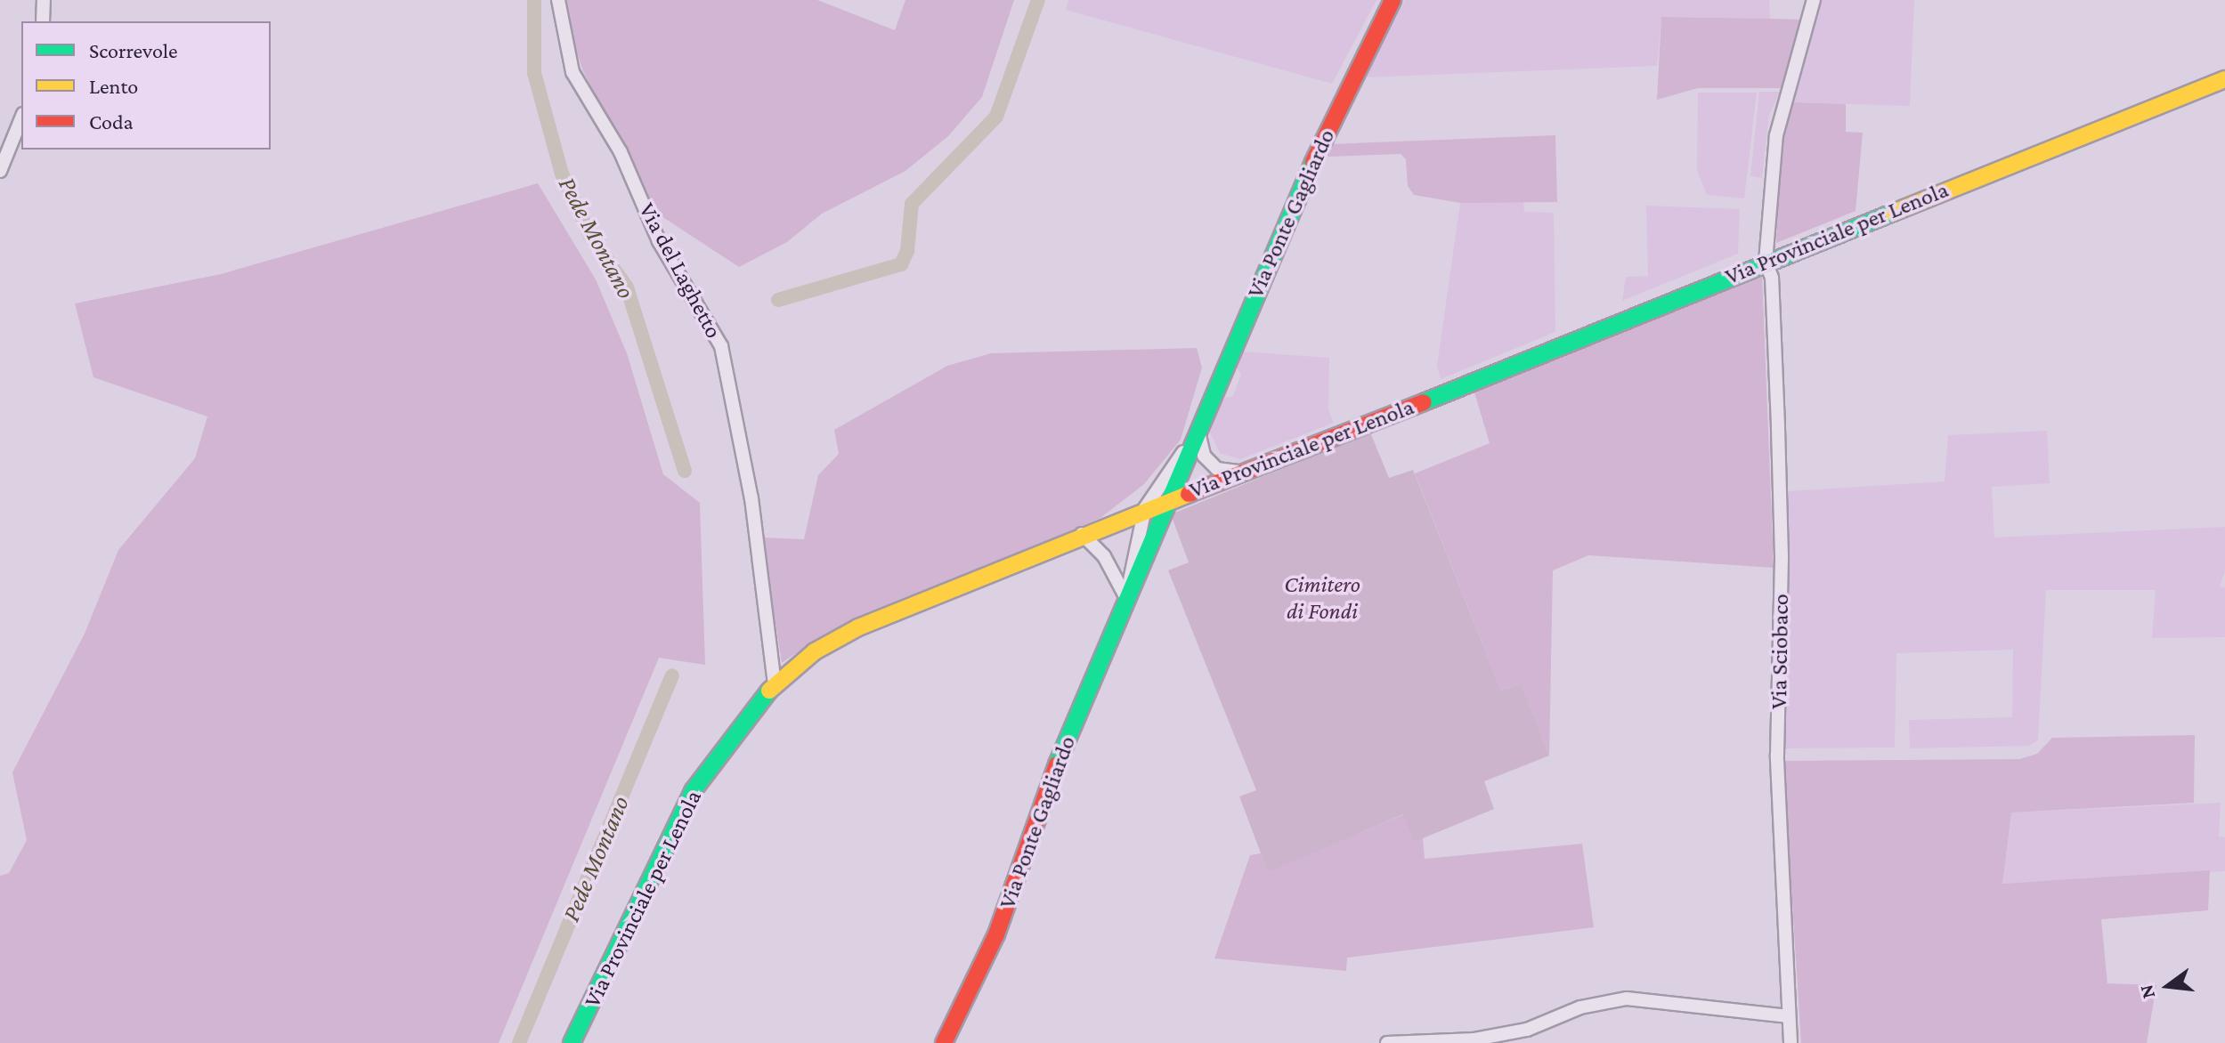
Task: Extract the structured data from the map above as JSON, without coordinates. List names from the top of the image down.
{
  "streets": {
    "main road": ["Via Ponte Gagliardo", "Via Provinciale per Lenola"],
    "street": ["Via del Laghetto", "Via Sciobaco"]
  },
  "crossings": [
    ["Via Ponte Gagliardo", "Via Provinciale per Lenola"],
    ["Via Provinciale per Lenola", "Via del Laghetto"],
    ["Via Provinciale per Lenola", "Via Sciobaco"]
  ],
  "water": ["Pede Montano"],
  "parks": ["Cimitero di Fondi"],
  "legend": ["Scorrevole", "Lento", "Coda"],
  "north": "left"
}
